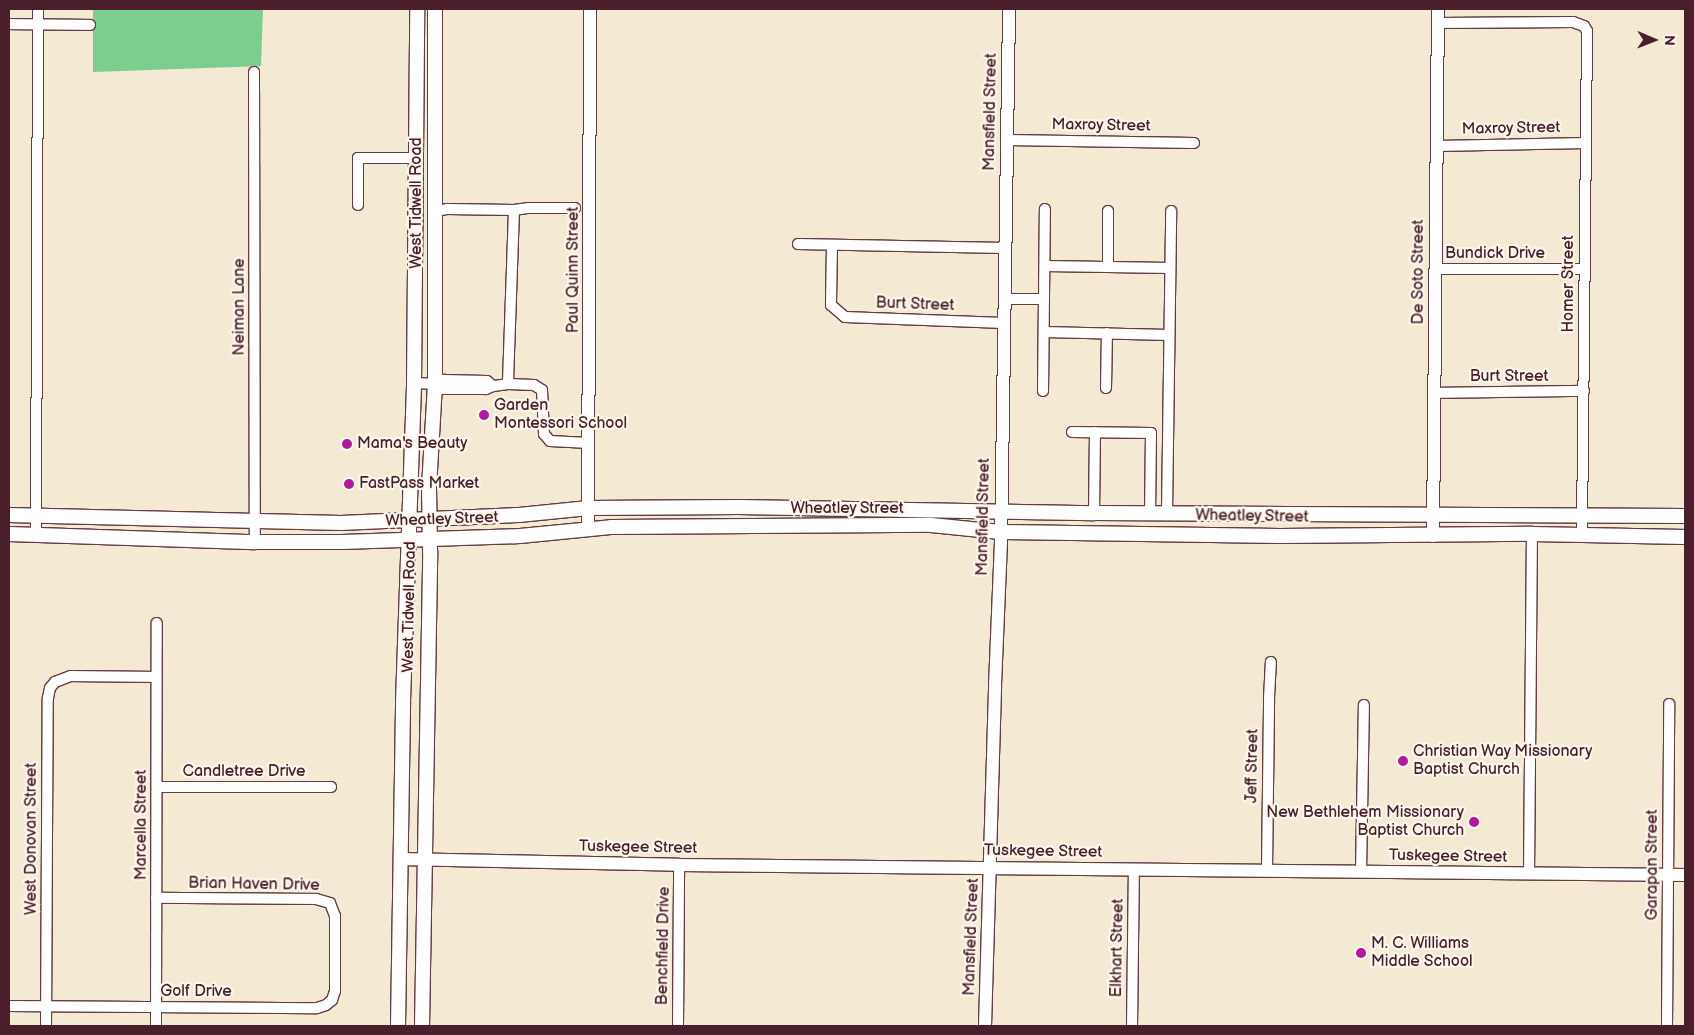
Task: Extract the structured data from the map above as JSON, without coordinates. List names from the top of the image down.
{
  "streets": {
    "main road": ["West Tidwell Road", "Wheatley Street"],
    "street": [
      "Mansfield Street",
      "Maxroy Street",
      "Bundick Drive",
      "Paul Quinn Street",
      "De Soto Street",
      "Homer Street",
      "Burt Street",
      "Neiman Lane",
      "Jeff Street",
      "Candletree Drive",
      "Marcella Street",
      "West Donovan Street",
      "Tuskegee Street",
      "Garapan Street",
      "Brian Haven Drive",
      "Benchfield Drive",
      "Elkhart Street",
      "Golf Drive"
    ]
  },
  "crossings": [
    ["Mansfield Street", "Maxroy Street"],
    ["Mansfield Street", "Burt Street"],
    ["Mansfield Street", "Wheatley Street"],
    ["Mansfield Street", "Tuskegee Street"],
    ["Maxroy Street", "De Soto Street"],
    ["Maxroy Street", "Homer Street"],
    ["West Tidwell Road", "Wheatley Street"],
    ["West Tidwell Road", "Tuskegee Street"],
    ["Bundick Drive", "De Soto Street"],
    ["Bundick Drive", "Homer Street"],
    ["Paul Quinn Street", "Wheatley Street"],
    ["De Soto Street", "Homer Street"],
    ["De Soto Street", "Burt Street"],
    ["De Soto Street", "Wheatley Street"],
    ["Homer Street", "Burt Street"],
    ["Homer Street", "Wheatley Street"],
    ["Neiman Lane", "Wheatley Street"],
    ["Jeff Street", "Tuskegee Street"],
    ["Candletree Drive", "Marcella Street"],
    ["Marcella Street", "West Donovan Street"],
    ["Marcella Street", "Brian Haven Drive"],
    ["Marcella Street", "Golf Drive"],
    ["West Donovan Street", "Golf Drive"],
    ["Tuskegee Street", "Garapan Street"],
    ["Tuskegee Street", "Benchfield Drive"],
    ["Tuskegee Street", "Elkhart Street"],
    ["Brian Haven Drive", "Golf Drive"]
  ],
  "places": [
    "Garden Montessori School",
    "Mama's Beauty",
    "FastPass Market",
    "Christian Way Missionary Baptist Church",
    "New Bethlehem Missionary Baptist Church",
    "M. C. Williams Middle School"
  ],
  "north": "right"
}
